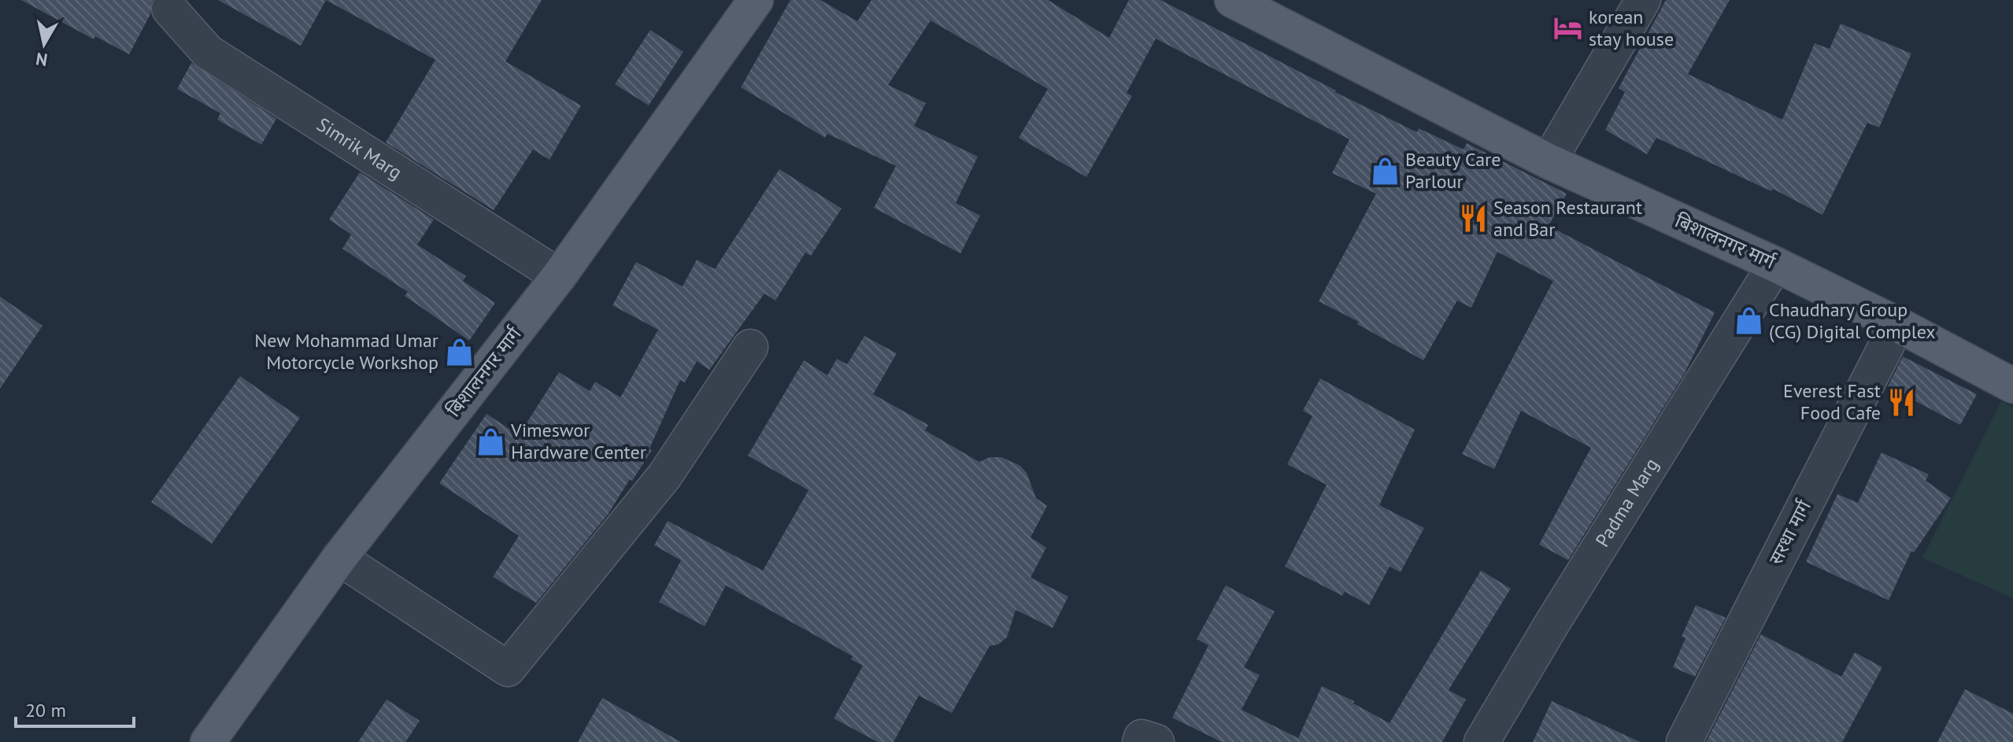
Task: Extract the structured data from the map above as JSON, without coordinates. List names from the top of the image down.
{
  "streets": {
    "main road": ["बिशालनगर मार्ग"],
    "street": ["Simrik Marg", "Padma Marg", "सरधा मार्ग"]
  },
  "crossings": [
    ["Simrik Marg", "बिशालनगर मार्ग"],
    ["बिशालनगर मार्ग", "Padma Marg"],
    ["बिशालनगर मार्ग", "सरधा मार्ग"]
  ],
  "places": {
    "hotel": ["korean stay house"],
    "shop": [
      "Beauty Care Parlour",
      "Chaudhary Group (CG) Digital Complex",
      "New Mohammad Umar Motorcycle Workshop",
      "Vimeswor Hardware Center"
    ],
    "restaurant": ["Season Restaurant and Bar", "Everest Fast Food Cafe"]
  },
  "scale_bar": "20 m",
  "north": "bottom"
}
